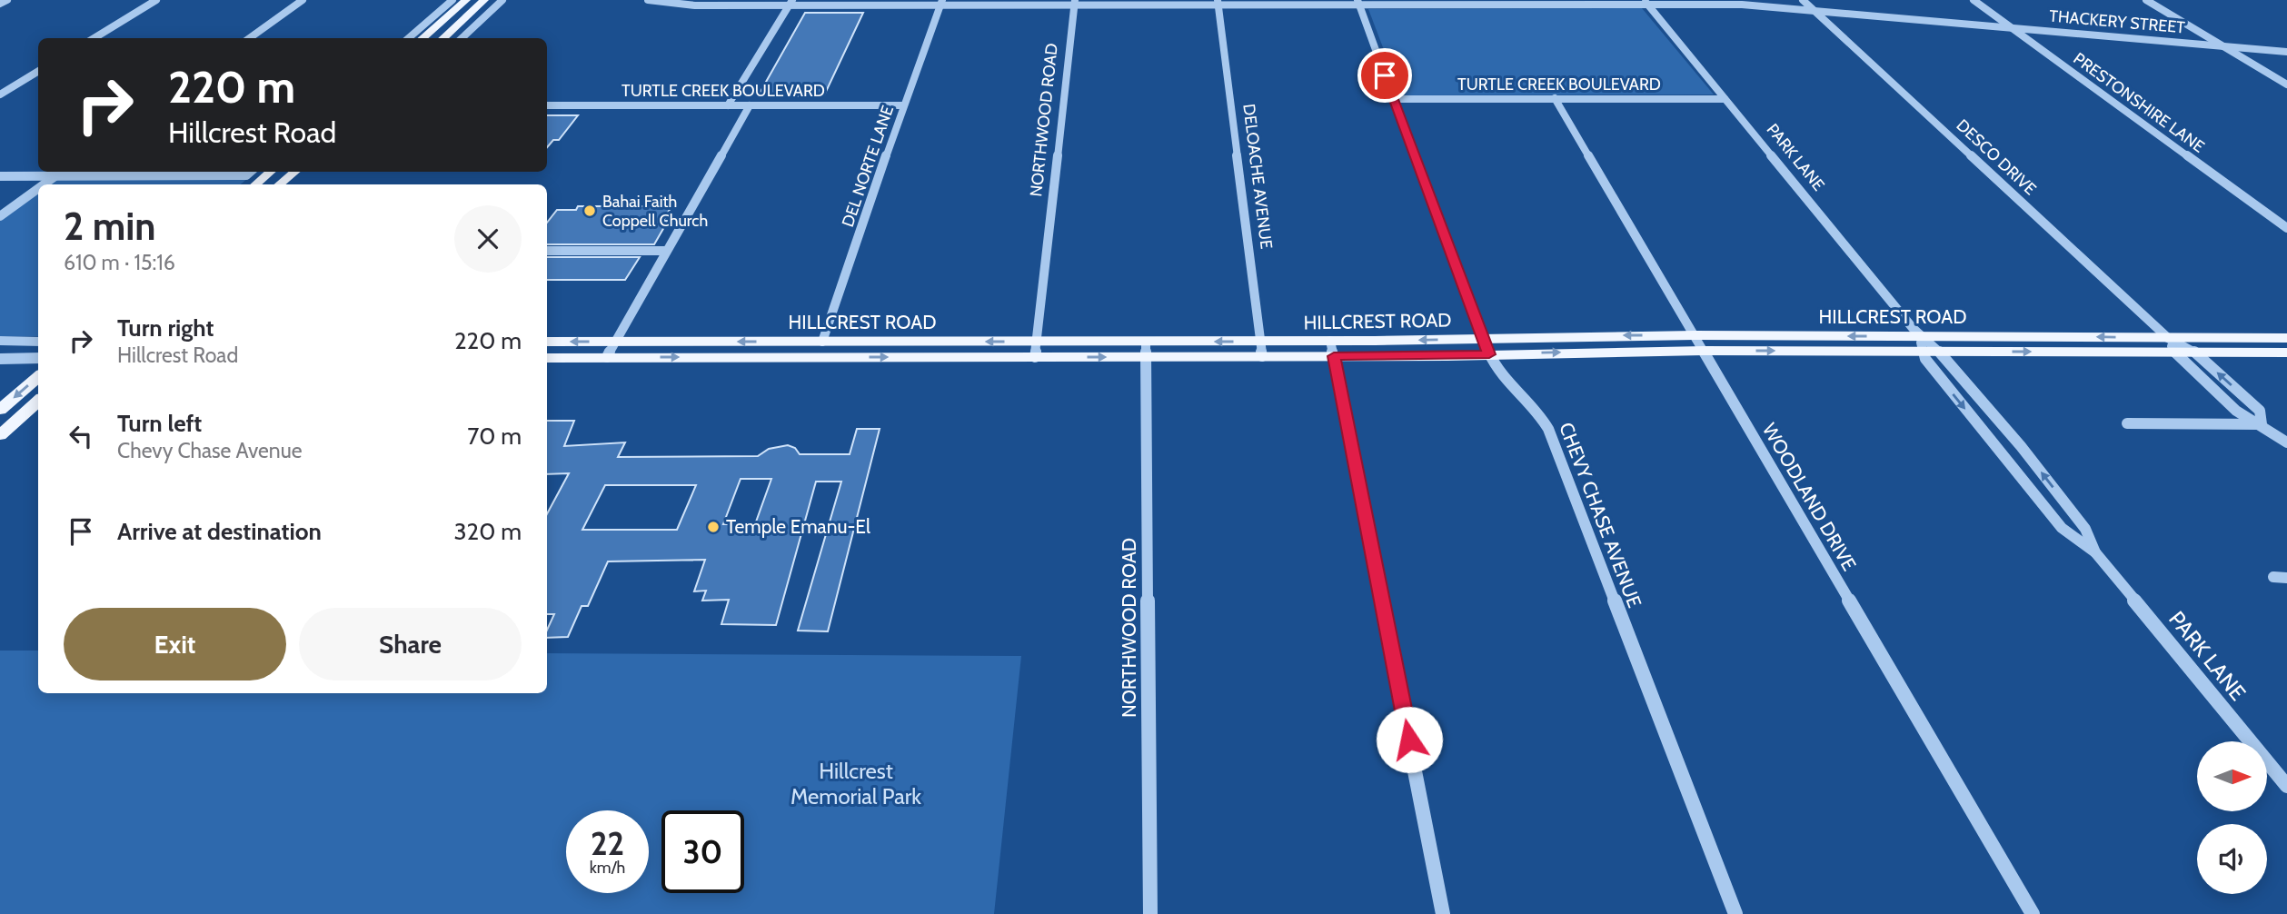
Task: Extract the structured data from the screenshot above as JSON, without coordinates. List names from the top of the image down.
{
  "streets": {
    "main road": ["HILLCREST ROAD"],
    "street": [
      "THACKERY STREET",
      "TURTLE CREEK BOULEVARD",
      "PRESTONSHIRE LANE",
      "NORTHWOOD ROAD",
      "PARK LANE",
      "DESCO DRIVE",
      "DEL NORTE LANE",
      "DELOACHE AVENUE",
      "WOODLAND DRIVE",
      "CHEVY CHASE AVENUE"
    ]
  },
  "crossings": [
    ["THACKERY STREET", "PRESTONSHIRE LANE"],
    ["THACKERY STREET", "NORTHWOOD ROAD"],
    ["THACKERY STREET", "PARK LANE"],
    ["THACKERY STREET", "DESCO DRIVE"],
    ["THACKERY STREET", "DEL NORTE LANE"],
    ["THACKERY STREET", "DELOACHE AVENUE"],
    ["THACKERY STREET", "CHEVY CHASE AVENUE"],
    ["TURTLE CREEK BOULEVARD", "PARK LANE"],
    ["TURTLE CREEK BOULEVARD", "DEL NORTE LANE"],
    ["TURTLE CREEK BOULEVARD", "WOODLAND DRIVE"],
    ["TURTLE CREEK BOULEVARD", "CHEVY CHASE AVENUE"],
    ["NORTHWOOD ROAD", "HILLCREST ROAD"],
    ["PARK LANE", "HILLCREST ROAD"],
    ["DESCO DRIVE", "HILLCREST ROAD"],
    ["DEL NORTE LANE", "HILLCREST ROAD"],
    ["DELOACHE AVENUE", "HILLCREST ROAD"],
    ["HILLCREST ROAD", "WOODLAND DRIVE"],
    ["HILLCREST ROAD", "CHEVY CHASE AVENUE"]
  ],
  "parks": ["Hillcrest Memorial Park"],
  "places": ["Bahai Faith Coppell Church", "Temple Emanu-El"],
  "north": "right",
  "page": {
    "turn": ["220 m", "Hillcrest Road"],
    "heading": ["2 min", "610 m · 15:16"],
    "list": [
      {
        "name": "Turn right",
        "note": "Hillcrest Road",
        "value": "220 m"
      },
      {
        "name": "Turn left",
        "note": "Chevy Chase Avenue",
        "value": "70 m"
      },
      {
        "name": "Arrive at destination",
        "value": "320 m"
      }
    ],
    "buttons": ["Exit", "Share"],
    "speed": "22 km/h",
    "limit": "30"
  }
}
